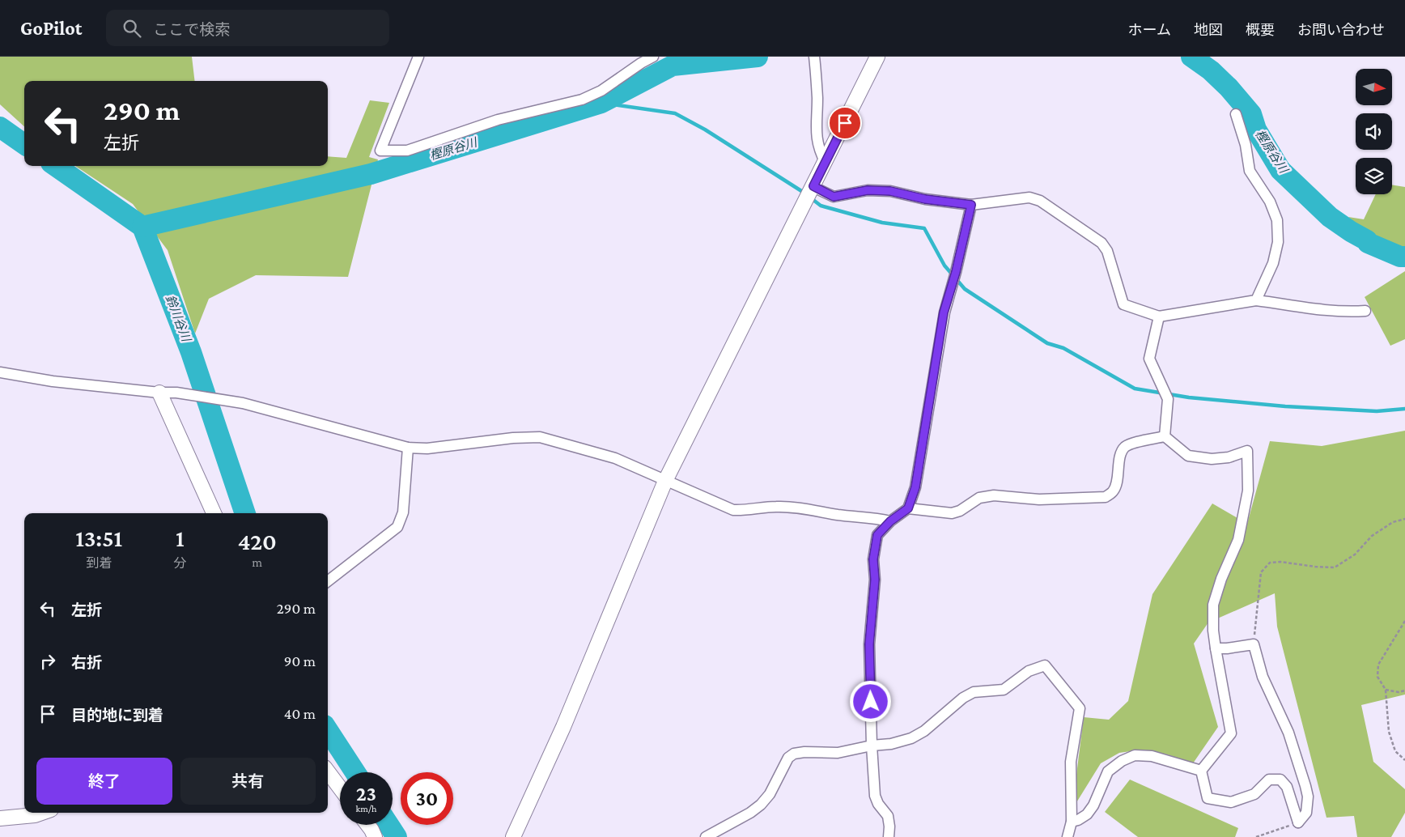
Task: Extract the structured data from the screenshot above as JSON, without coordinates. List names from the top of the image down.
{
  "water": ["樫原谷川", "鈴川谷川"],
  "north": "right",
  "page": {
    "header": "GoPilot",
    "search": "ここで検索",
    "nav": [
      "ホーム",
      "地図",
      "概要",
      "お問い合わせ"
    ],
    "turn": ["290 m", "左折"],
    "eta": [
      "13:51",
      "到着",
      "1",
      "分",
      "420",
      "m"
    ],
    "list": [
      {
        "name": "左折",
        "value": "290 m"
      },
      {
        "name": "右折",
        "value": "90 m"
      },
      {
        "name": "目的地に到着",
        "value": "40 m"
      }
    ],
    "buttons": ["終了", "共有"],
    "speed": "23 km/h",
    "limit": "30"
  }
}
